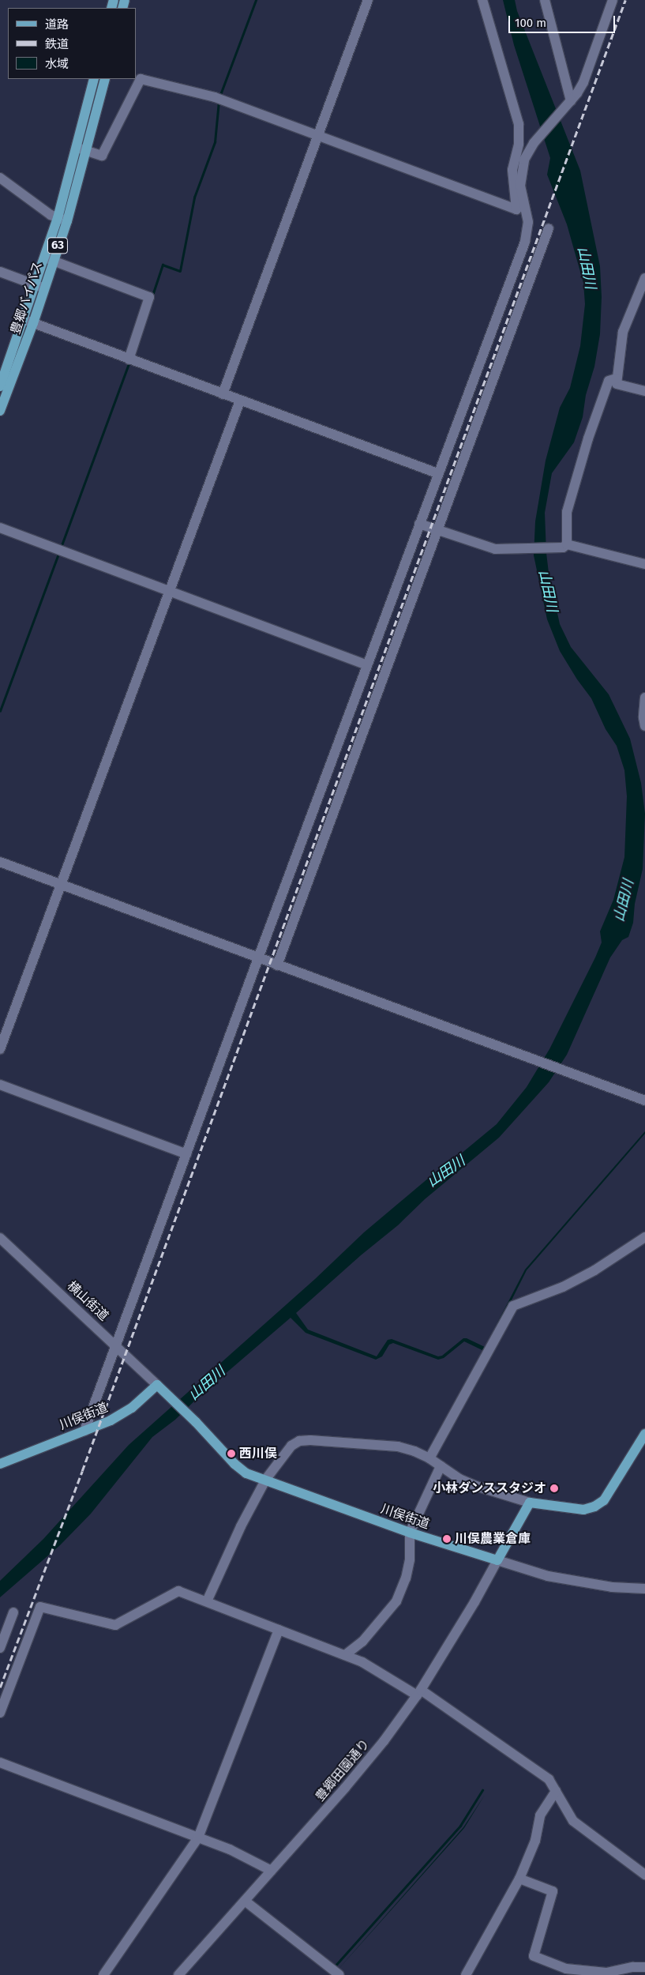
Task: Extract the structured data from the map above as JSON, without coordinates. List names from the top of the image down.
{
  "streets": {
    "main road": ["63", "豊郷バイパス", "川俣街道"],
    "street": ["横山街道", "豊郷田園通り"]
  },
  "crossings": [
    ["横山街道", "川俣街道"],
    ["川俣街道", "豊郷田園通り"]
  ],
  "water": ["山田川"],
  "places": ["西川俣", "小林ダンススタジオ", "川俣農業倉庫"],
  "legend": ["道路", "鉄道", "水域"],
  "scale_bar": "100 m"
}
